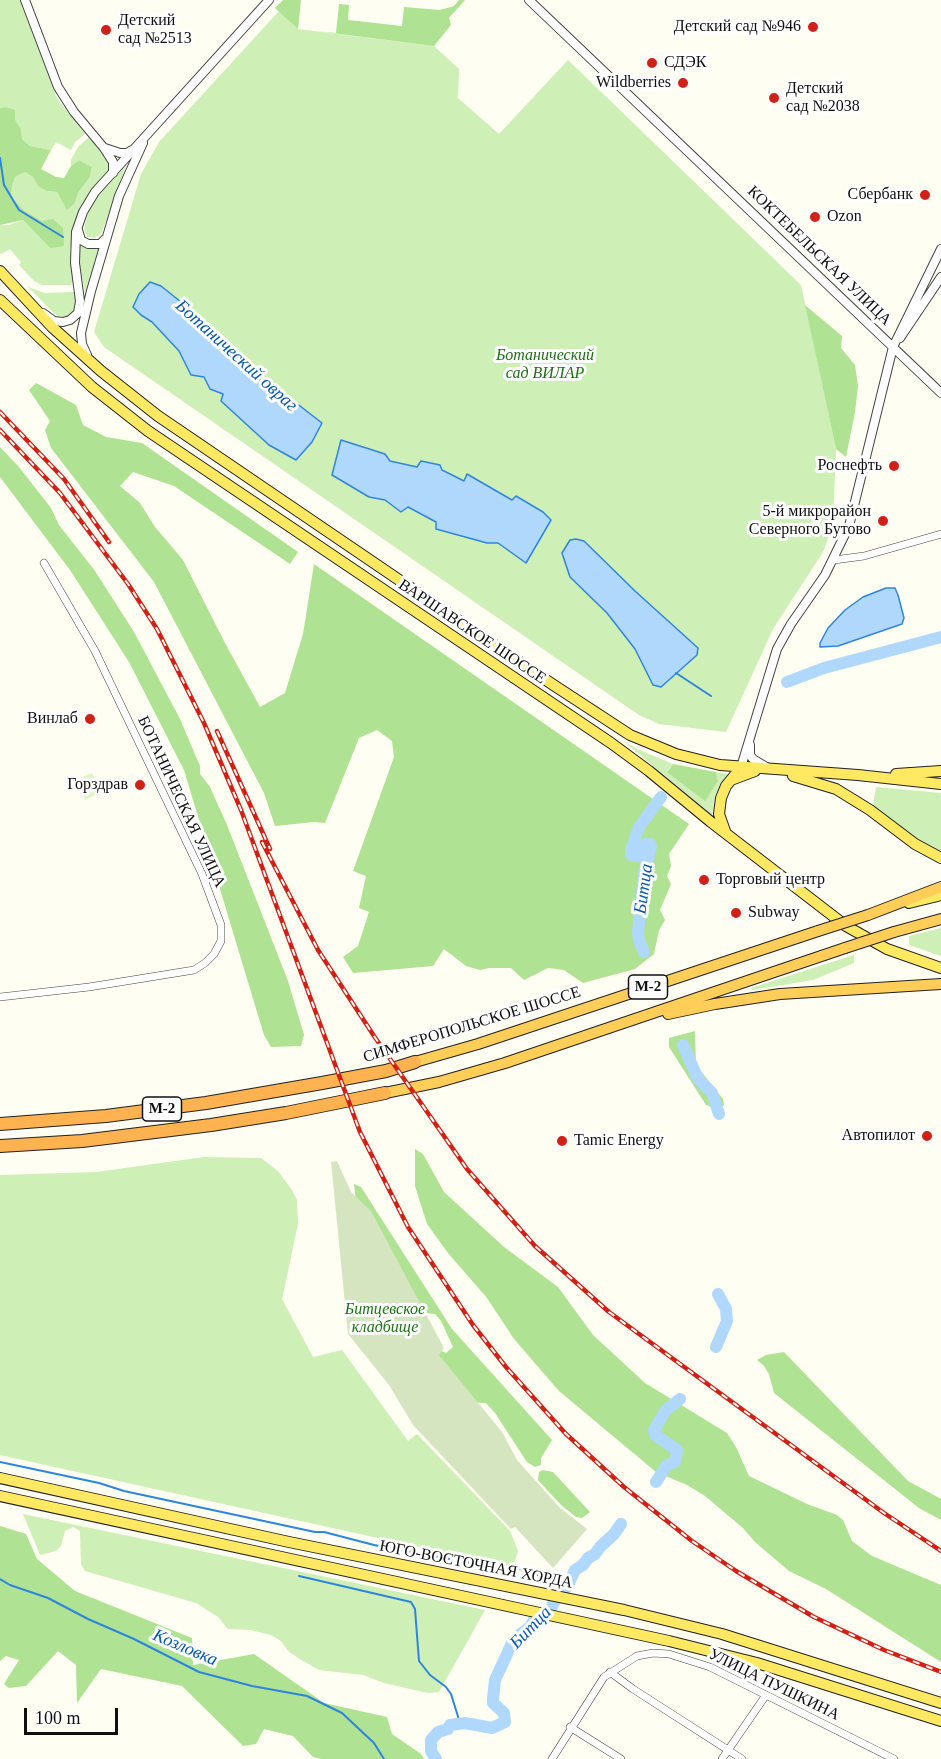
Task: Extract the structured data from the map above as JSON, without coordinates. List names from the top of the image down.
{
  "streets": {
    "highway": ["М-2", "СИМФЕРОПОЛЬСКОЕ ШОССЕ"],
    "main road": ["ВАРШАВСКОЕ ШОССЕ", "ЮГО-ВОСТОЧНАЯ ХОРДА"],
    "street": ["КОКТЕБЕЛЬСКАЯ УЛИЦА", "БОТАНИЧЕСКАЯ УЛИЦА", "УЛИЦА ПУШКИНА"]
  },
  "crossings": [
    ["КОКТЕБЕЛЬСКАЯ УЛИЦА", "ВАРШАВСКОЕ ШОССЕ"]
  ],
  "water": ["Ботанический овраг", "Битца", "Козловка"],
  "parks": ["Ботанический сад ВИЛАР", "Битцевское кладбище"],
  "places": [
    "Детский сад №946",
    "Детский сад №2513",
    "СДЭК",
    "Wildberries",
    "Детский сад №2038",
    "Сбербанк",
    "Ozon",
    "Роснефть",
    "5-й микрорайон Северного Бутово",
    "Винлаб",
    "Горздрав",
    "Торговый центр",
    "Subway",
    "Автопилот",
    "Tamic Energy"
  ],
  "scale_bar": "100 m"
}
